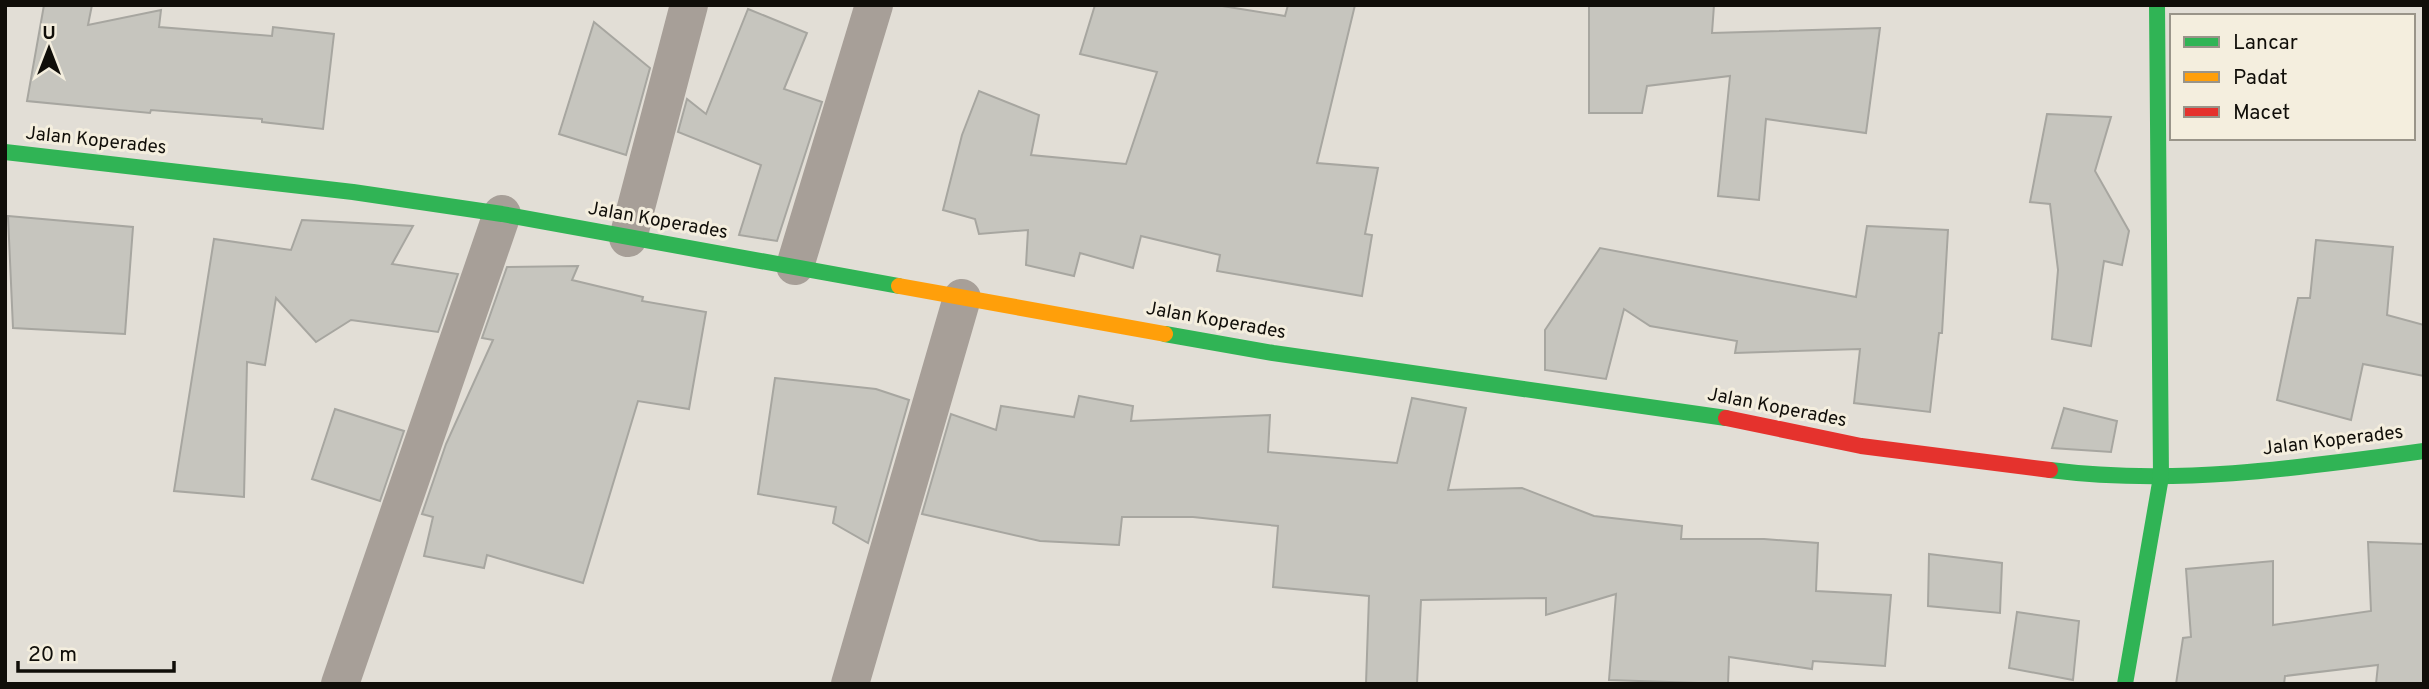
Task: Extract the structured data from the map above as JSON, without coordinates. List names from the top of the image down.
{
  "streets": {
    "street": ["Jalan Koperades"]
  },
  "legend": ["Lancar", "Padat", "Macet"],
  "scale_bar": "20 m",
  "north": "top"
}
